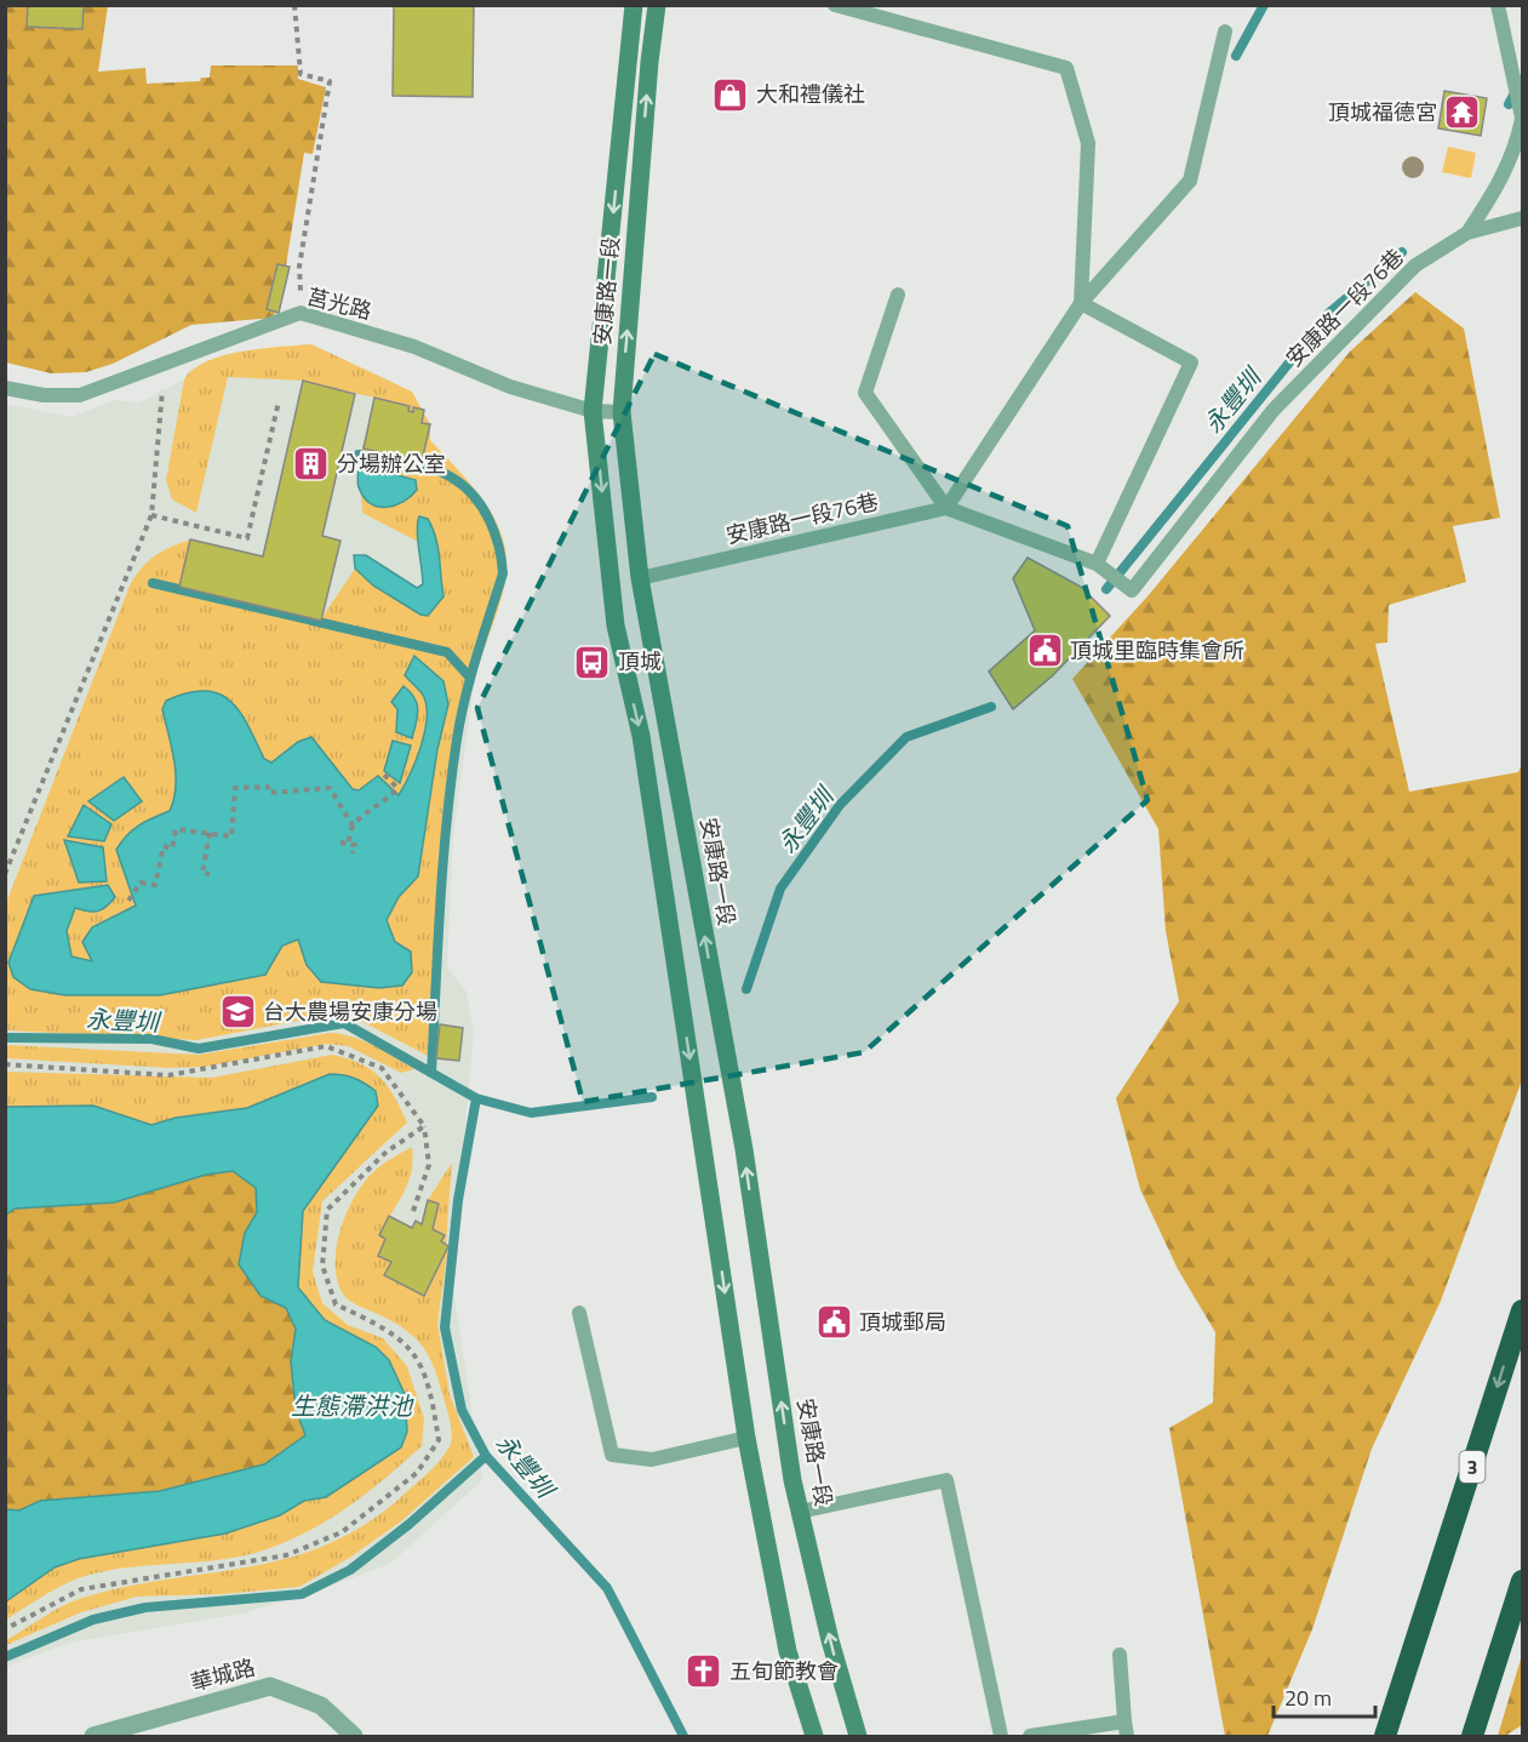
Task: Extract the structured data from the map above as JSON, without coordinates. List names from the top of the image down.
{
  "streets": {
    "highway": ["3"],
    "main road": ["安康路一段"],
    "street": ["華城路"],
    "lane": ["莒光路", "安康路一段76巷"]
  },
  "crossings": [
    ["安康路一段", "莒光路"],
    ["安康路一段", "安康路一段76巷"]
  ],
  "water": ["永豐圳", "生態滯洪池"],
  "places": {
    "shop": ["大和禮儀社"],
    "temple": ["頂城福德宮"],
    "building": ["分場辦公室"],
    "public building": ["頂城里臨時集會所", "頂城郵局"],
    "bus stop": ["頂城"],
    "school or university": ["台大農場安康分場"],
    "church": ["五旬節教會"]
  },
  "scale_bar": "20 m"
}
